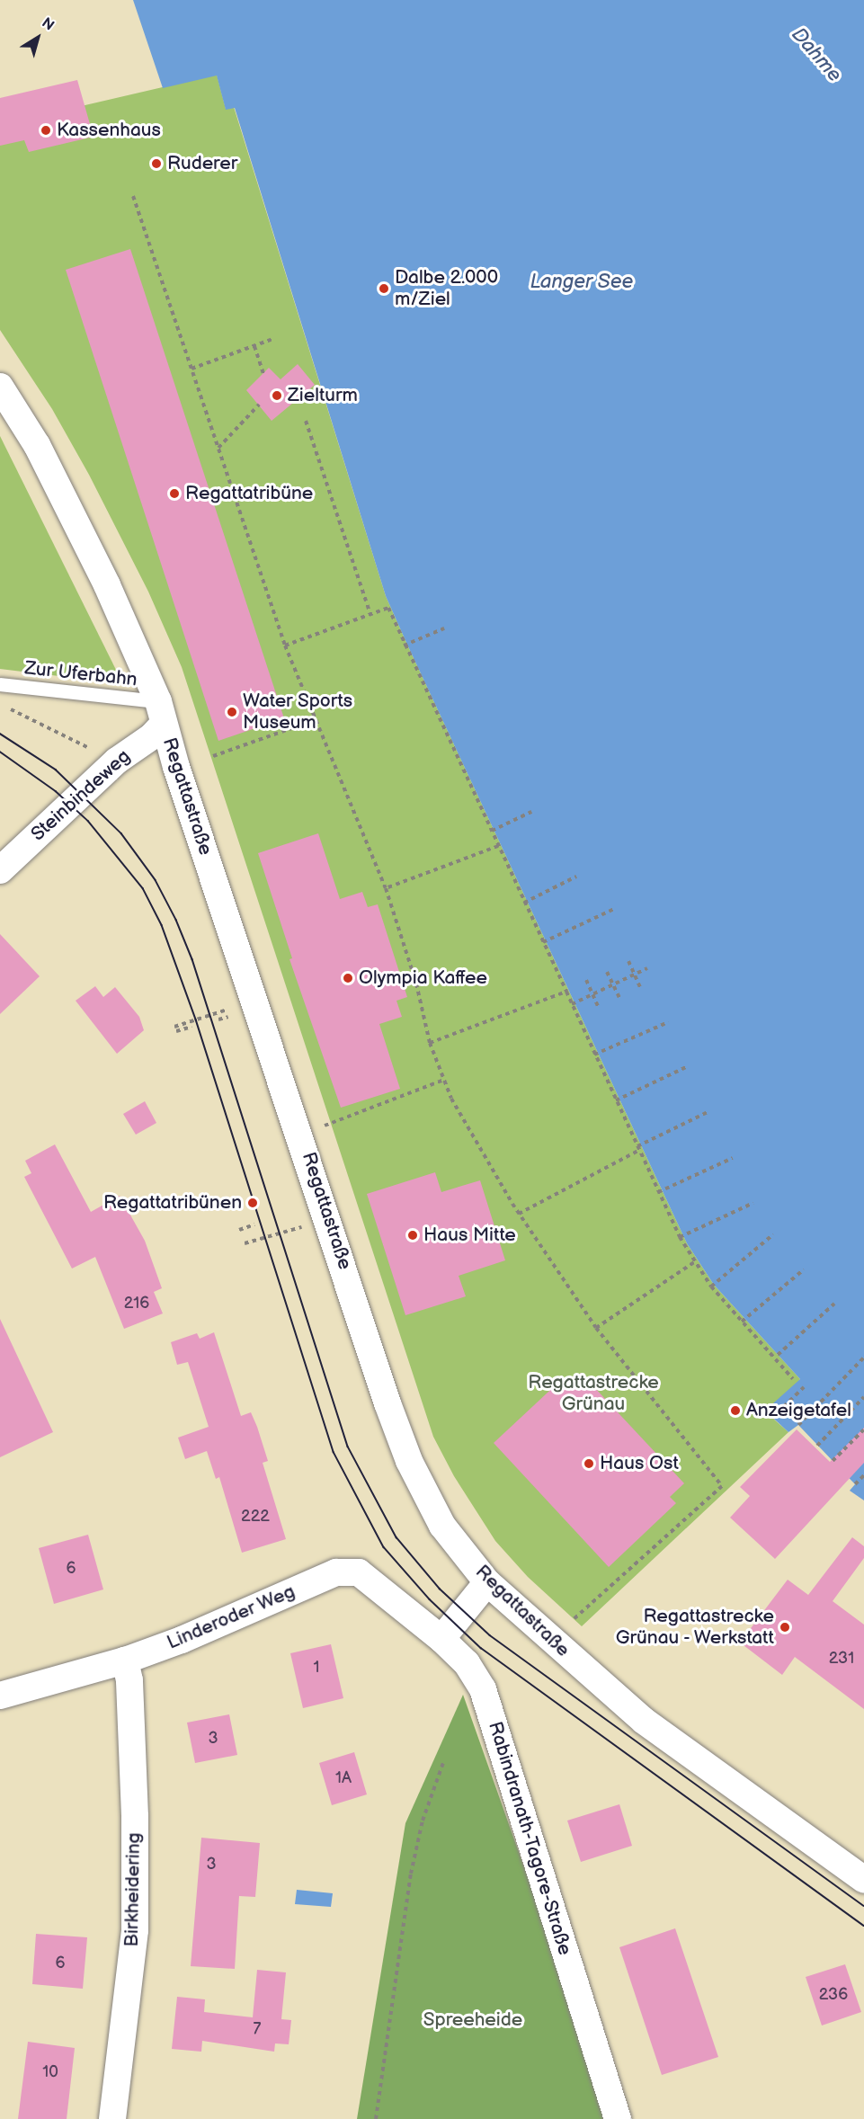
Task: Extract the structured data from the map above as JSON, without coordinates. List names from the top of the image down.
{
  "streets": {
    "street": [
      "Steinbindeweg",
      "Regattastraße",
      "Linderoder Weg",
      "Rabindranath-Tagore-Straße",
      "Birkheidering"
    ],
    "lane": ["Zur Uferbahn"]
  },
  "crossings": [
    ["Zur Uferbahn", "Steinbindeweg"],
    ["Zur Uferbahn", "Regattastraße"],
    ["Steinbindeweg", "Regattastraße"],
    ["Linderoder Weg", "Rabindranath-Tagore-Straße"],
    ["Linderoder Weg", "Birkheidering"]
  ],
  "water": ["Dahme", "Langer See"],
  "parks": ["Regattastrecke Grünau", "Spreeheide"],
  "places": [
    "Kassenhaus",
    "Ruderer",
    "Dalbe 2.000 m/Ziel",
    "Zielturm",
    "Regattatribüne",
    "Water Sports Museum",
    "Olympia Kaffee",
    "Regattatribünen",
    "Haus Mitte",
    "Anzeigetafel",
    "Haus Ost",
    "Regattastrecke Grünau - Werkstatt"
  ],
  "house_numbers": [
    "216",
    "222",
    "6",
    "231",
    "1",
    "3",
    "1A",
    "3",
    "6",
    "236",
    "7",
    "10"
  ],
  "north": "top right"
}
